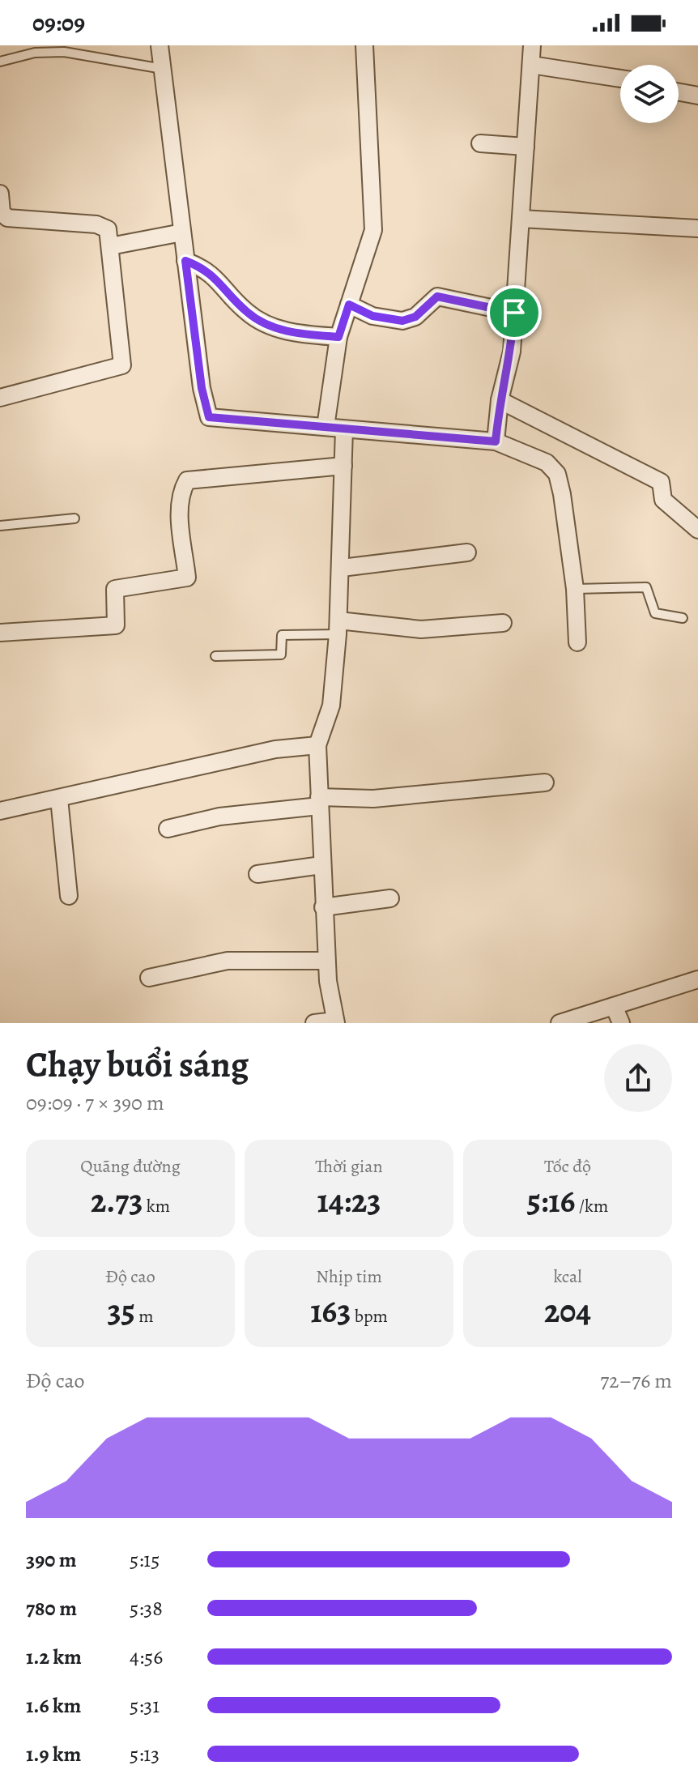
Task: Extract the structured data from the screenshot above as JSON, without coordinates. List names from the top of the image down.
{
  "page": {
    "status": "09:09",
    "heading": ["Chạy buổi sáng", "09:09 · 7 × 390 m"],
    "stats": [
      ["Quãng đường", "2.73 km"],
      ["Thời gian", "14:23"],
      ["Tốc độ", "5:16 /km"],
      ["Độ cao", "35 m"],
      ["Nhịp tim", "163 bpm"],
      ["kcal", "204"]
    ],
    "chart": ["Độ cao", "72–76 m"],
    "list": [
      {
        "name": "390 m",
        "note": "5:15"
      },
      {
        "name": "780 m",
        "note": "5:38"
      },
      {
        "name": "1.2 km",
        "note": "4:56"
      },
      {
        "name": "1.6 km",
        "note": "5:31"
      },
      {
        "name": "1.9 km",
        "note": "5:13"
      }
    ]
  }
}
